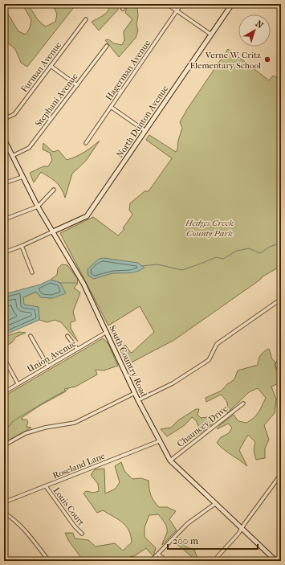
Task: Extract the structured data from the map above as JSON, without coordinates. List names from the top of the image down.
{
  "streets": {
    "main road": ["North Dunton Avenue", "South Country Road"],
    "street": [
      "Furman Avenue",
      "Hagerman Avenue",
      "Stephani Avenue",
      "Union Avenue",
      "Chauncey Drive",
      "Roseland Lane",
      "Louis Court"
    ]
  },
  "crossings": [
    ["Stephani Avenue", "South Country Road"],
    ["North Dunton Avenue", "South Country Road"],
    ["Union Avenue", "South Country Road"],
    ["South Country Road", "Chauncey Drive"],
    ["South Country Road", "Roseland Lane"],
    ["Roseland Lane", "Louis Court"]
  ],
  "parks": ["Hedges Creek County Park"],
  "places": ["Verne W. Critz Elementary School"],
  "scale_bar": "200 m",
  "north": "top right"
}
